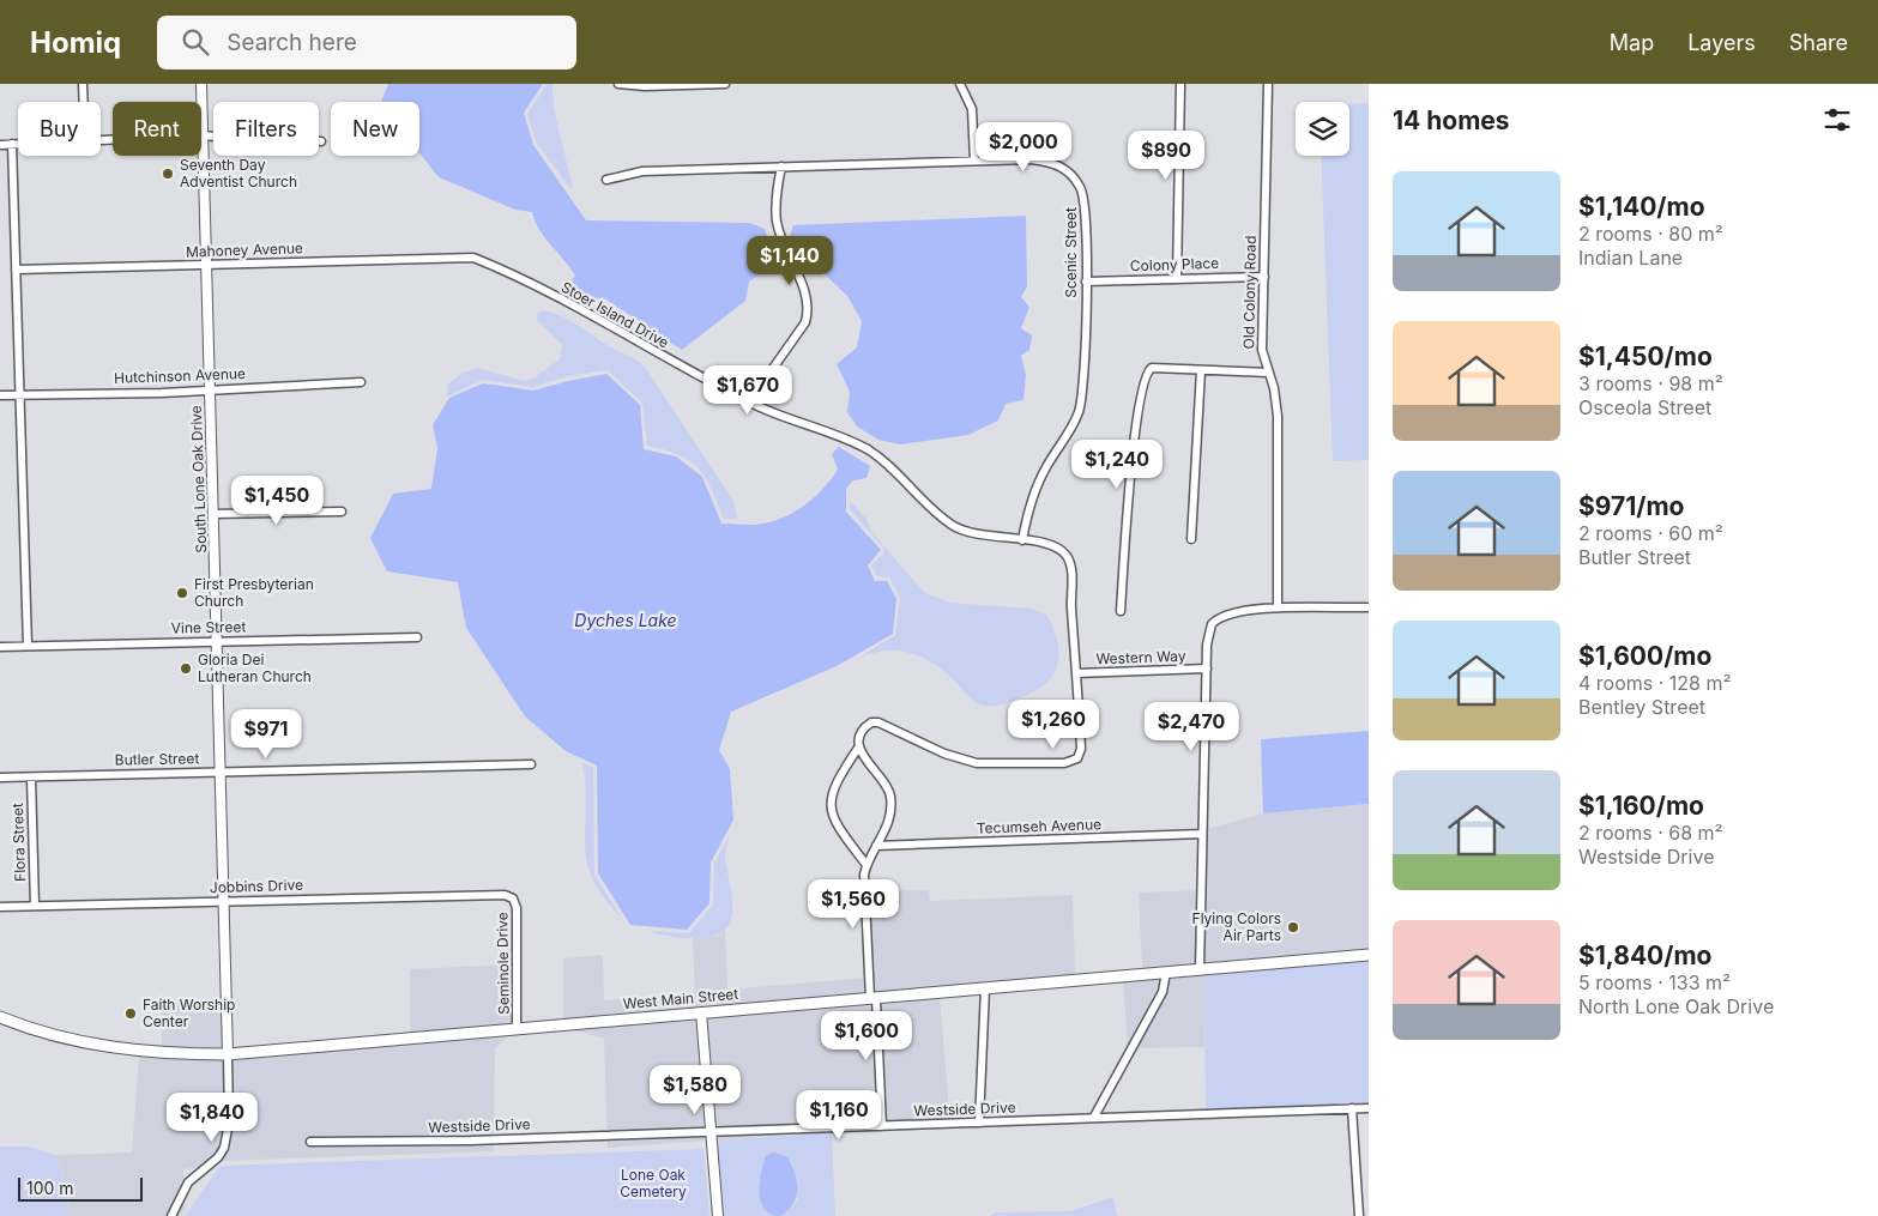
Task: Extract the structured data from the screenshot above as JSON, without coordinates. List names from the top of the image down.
{
  "streets": {
    "main road": ["West Main Street"],
    "street": [
      "Mahoney Avenue",
      "Scenic Street",
      "Colony Place",
      "Old Colony Road",
      "Stoer Island Drive",
      "Hutchinson Avenue",
      "South Lone Oak Drive",
      "Vine Street",
      "Western Way",
      "Butler Street",
      "Tecumseh Avenue",
      "Flora Street",
      "Jobbins Drive",
      "Seminole Drive",
      "Westside Drive"
    ]
  },
  "crossings": [
    ["Mahoney Avenue", "Stoer Island Drive"],
    ["Mahoney Avenue", "South Lone Oak Drive"],
    ["Scenic Street", "Colony Place"],
    ["Scenic Street", "Stoer Island Drive"],
    ["Colony Place", "Old Colony Road"],
    ["Stoer Island Drive", "Western Way"],
    ["Hutchinson Avenue", "South Lone Oak Drive"],
    ["South Lone Oak Drive", "Vine Street"],
    ["South Lone Oak Drive", "Butler Street"],
    ["South Lone Oak Drive", "Jobbins Drive"],
    ["South Lone Oak Drive", "West Main Street"],
    ["Butler Street", "Flora Street"],
    ["Flora Street", "Jobbins Drive"],
    ["Jobbins Drive", "Seminole Drive"],
    ["Seminole Drive", "West Main Street"]
  ],
  "water": ["Dyches Lake"],
  "parks": ["Lone Oak Cemetery"],
  "places": [
    "Seventh Day Adventist Church",
    "First Presbyterian Church",
    "Gloria Dei Lutheran Church",
    "Flying Colors Air Parts",
    "Faith Worship Center"
  ],
  "scale_bar": "100 m",
  "page": {
    "header": "Homiq",
    "search": "Search here",
    "nav": ["Map", "Layers", "Share"],
    "heading": "14 homes",
    "chip": [
      "Buy",
      "Rent",
      "Filters",
      "New"
    ],
    "price": [
      "$2,000",
      "$890",
      "$1,140",
      "$1,670",
      "$1,240",
      "$1,450",
      "$1,260",
      "$2,470",
      "$971",
      "$1,560",
      "$1,600",
      "$1,580",
      "$1,160",
      "$1,840"
    ],
    "list": [
      {
        "name": "$1,140/mo",
        "note": "2 rooms · 80 m² · Indian Lane"
      },
      {
        "name": "$1,450/mo",
        "note": "3 rooms · 98 m² · Osceola Street"
      },
      {
        "name": "$971/mo",
        "note": "2 rooms · 60 m² · Butler Street"
      },
      {
        "name": "$1,600/mo",
        "note": "4 rooms · 128 m² · Bentley Street"
      },
      {
        "name": "$1,160/mo",
        "note": "2 rooms · 68 m² · Westside Drive"
      },
      {
        "name": "$1,840/mo",
        "note": "5 rooms · 133 m² · North Lone Oak Drive"
      }
    ],
    "scale": "100 m"
  }
}
